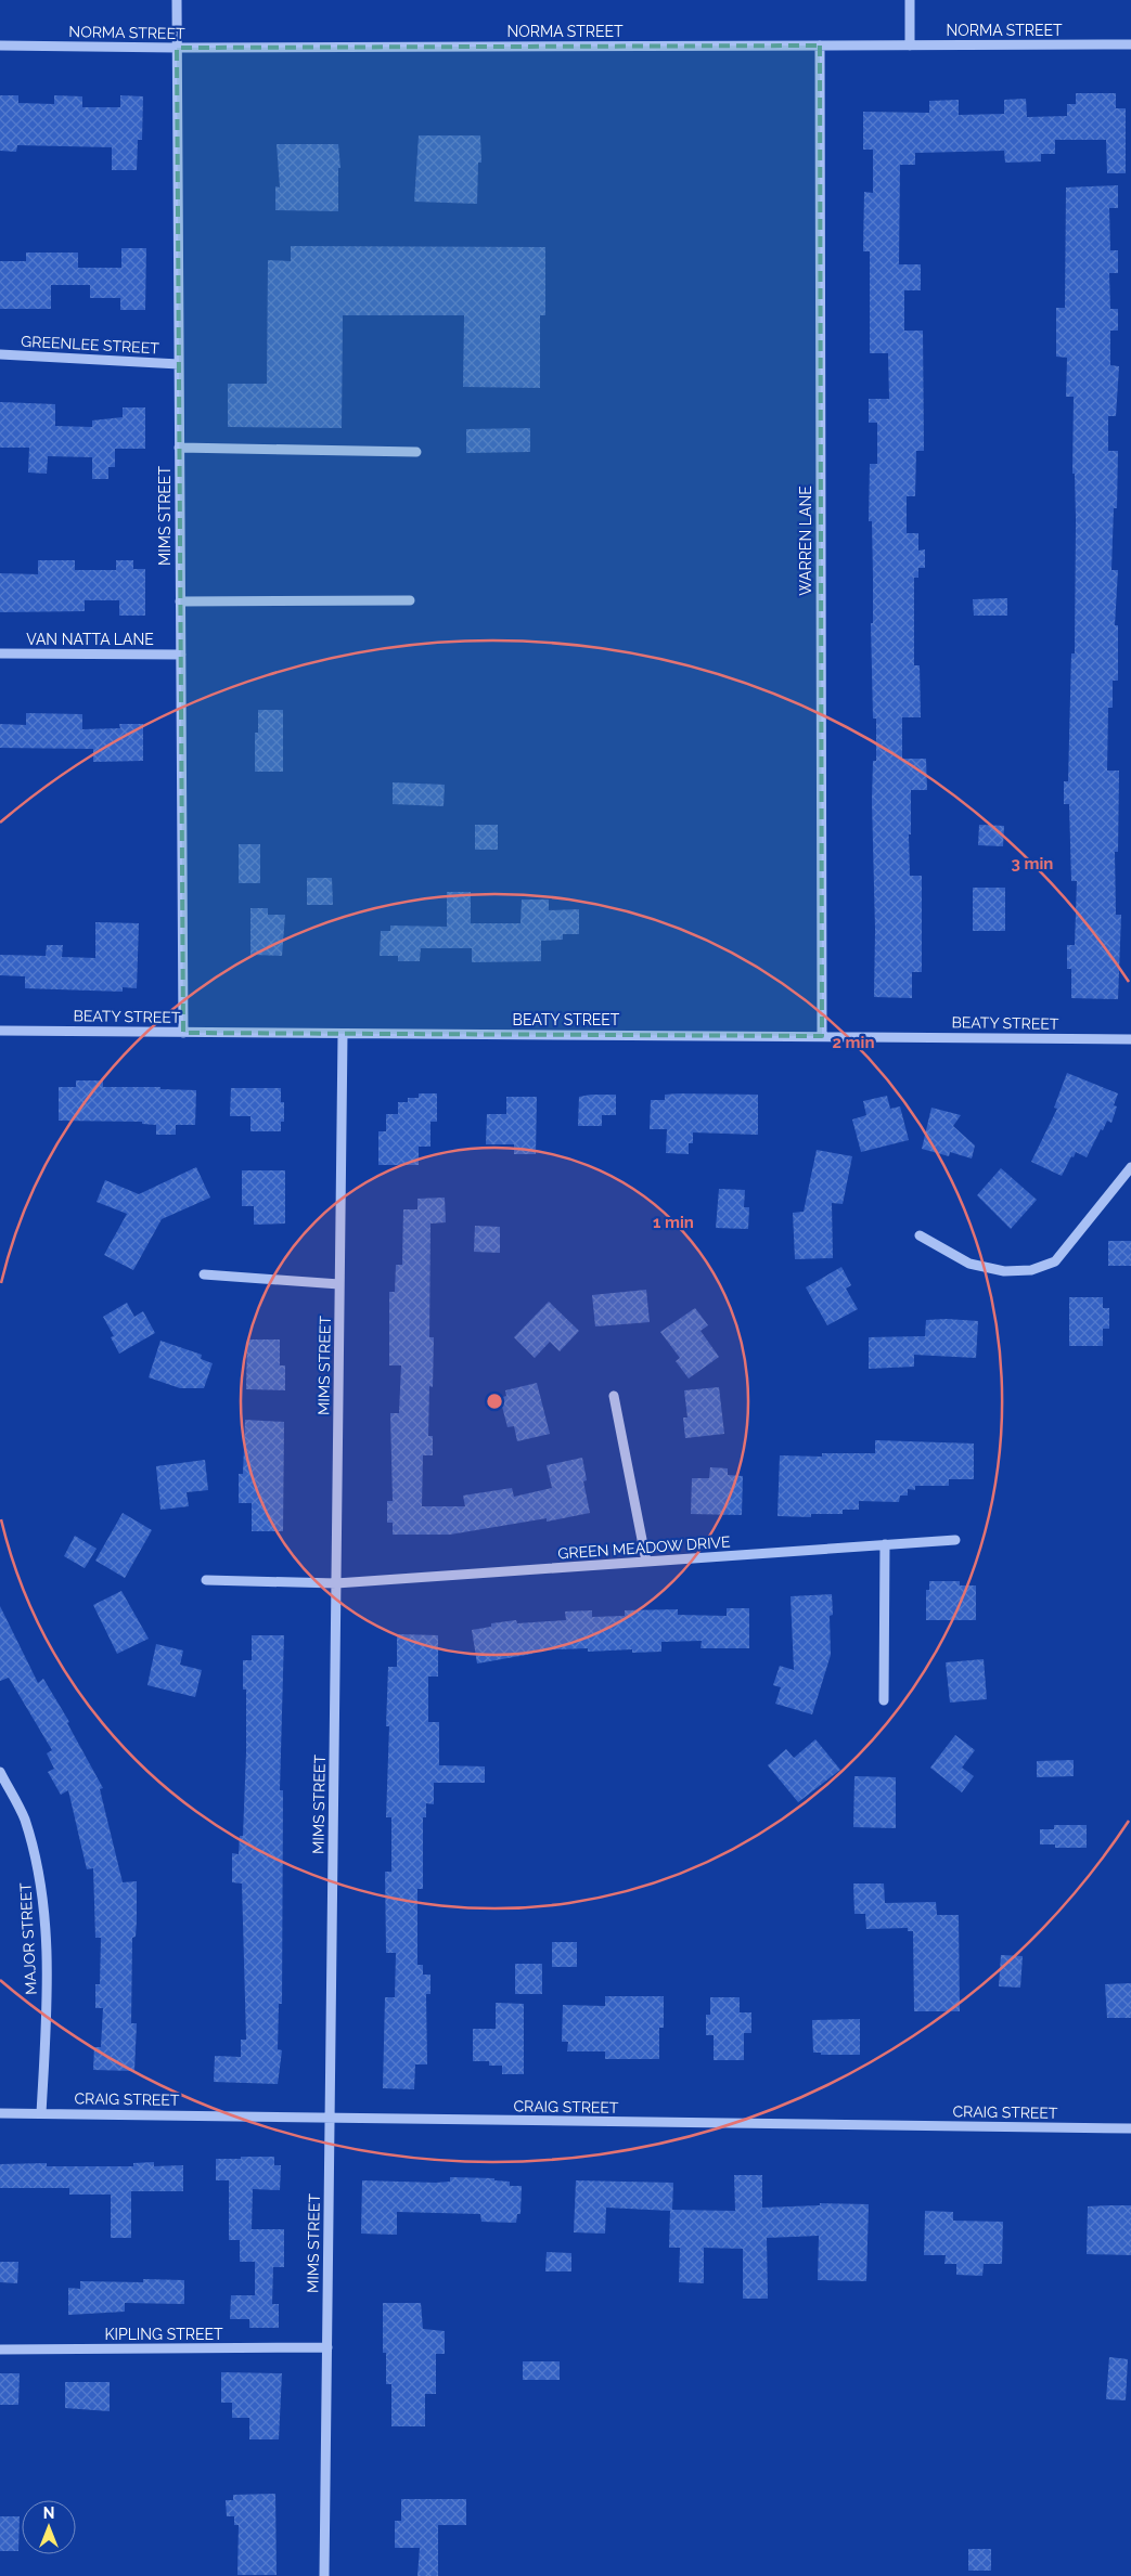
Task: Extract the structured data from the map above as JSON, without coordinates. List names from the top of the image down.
{
  "streets": {
    "street": [
      "NORMA STREET",
      "GREENLEE STREET",
      "MIMS STREET",
      "WARREN LANE",
      "VAN NATTA LANE",
      "BEATY STREET",
      "GREEN MEADOW DRIVE",
      "MAJOR STREET",
      "CRAIG STREET",
      "KIPLING STREET"
    ]
  },
  "crossings": [
    ["NORMA STREET", "MIMS STREET"],
    ["NORMA STREET", "WARREN LANE"],
    ["GREENLEE STREET", "MIMS STREET"],
    ["MIMS STREET", "VAN NATTA LANE"],
    ["MIMS STREET", "BEATY STREET"],
    ["MIMS STREET", "GREEN MEADOW DRIVE"],
    ["MIMS STREET", "CRAIG STREET"],
    ["MIMS STREET", "KIPLING STREET"],
    ["WARREN LANE", "BEATY STREET"],
    ["MAJOR STREET", "CRAIG STREET"]
  ],
  "north": "top",
  "rings": ["3 min", "2 min", "1 min"]
}
